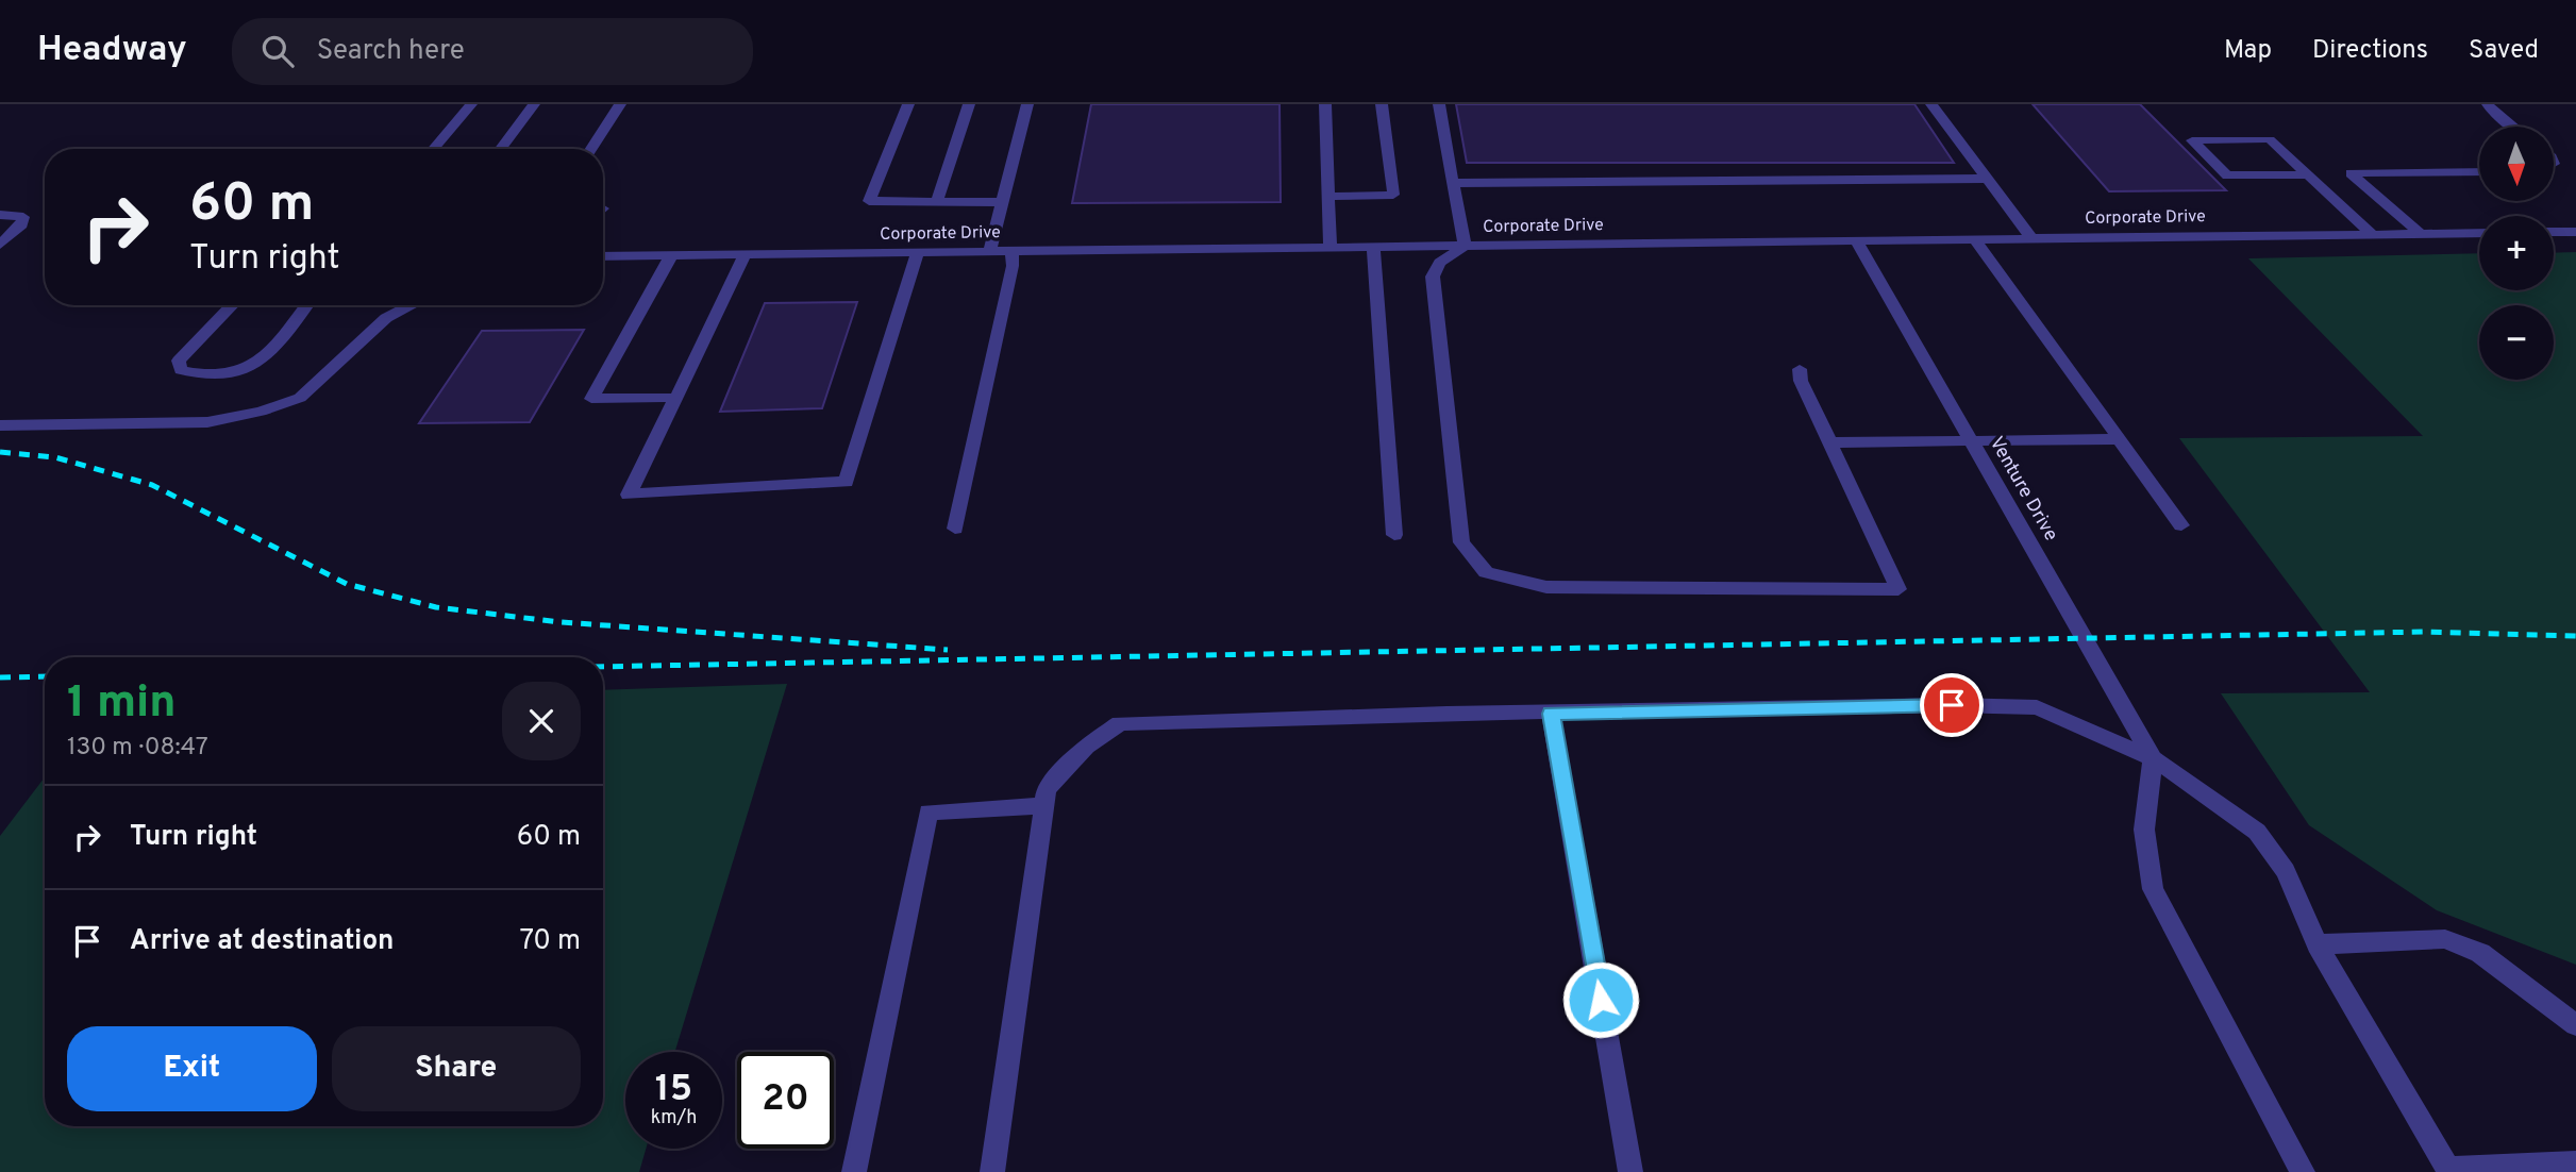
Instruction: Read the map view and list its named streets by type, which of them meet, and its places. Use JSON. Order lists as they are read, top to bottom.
{
  "streets": {
    "street": ["Corporate Drive", "Venture Drive"]
  },
  "crossings": [
    ["Corporate Drive", "Venture Drive"]
  ],
  "north": "bottom",
  "page": {
    "header": "Headway",
    "search": "Search here",
    "nav": ["Map", "Directions", "Saved"],
    "map_buttons": ["+", "−"],
    "turn": ["60 m", "Turn right"],
    "heading": ["1 min", "130 m · 08:47"],
    "list": [
      {
        "name": "Turn right",
        "value": "60 m"
      },
      {
        "name": "Arrive at destination",
        "value": "70 m"
      }
    ],
    "buttons": ["Exit", "Share"],
    "speed": "15 km/h",
    "limit": "20"
  }
}
